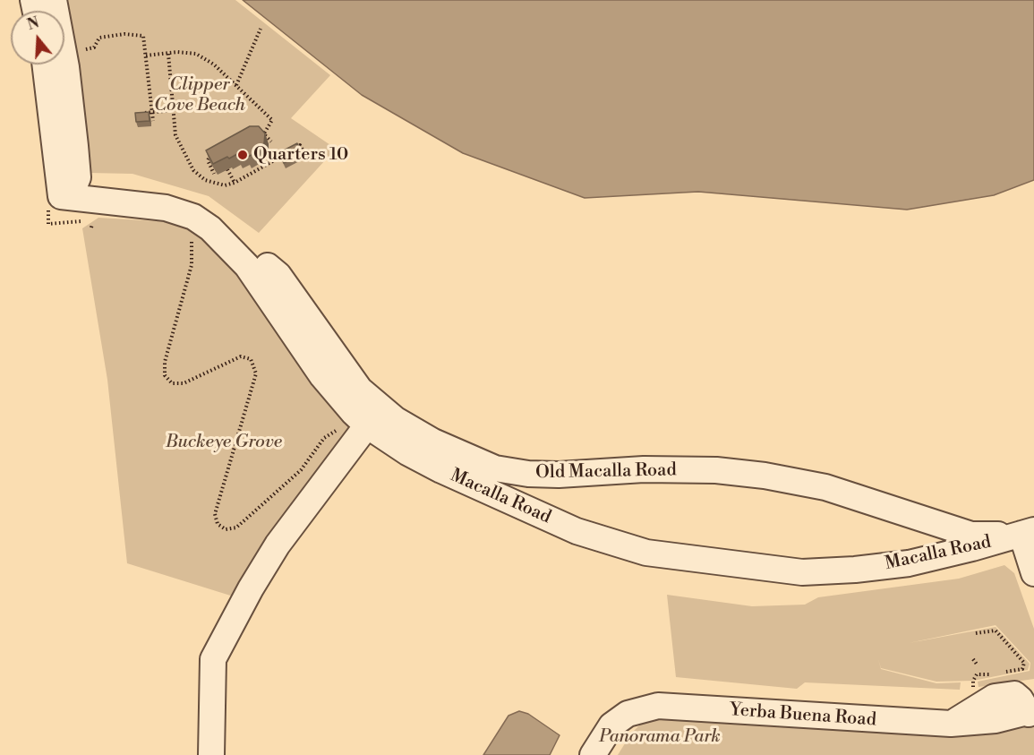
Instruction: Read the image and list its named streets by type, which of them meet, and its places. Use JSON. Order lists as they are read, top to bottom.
{
  "streets": {
    "street": ["Old Macalla Road", "Macalla Road", "Yerba Buena Road"]
  },
  "crossings": [
    ["Old Macalla Road", "Macalla Road"]
  ],
  "parks": ["Clipper Cove Beach", "Buckeye Grove", "Panorama Park"],
  "places": ["Quarters 10"],
  "north": "top"
}
